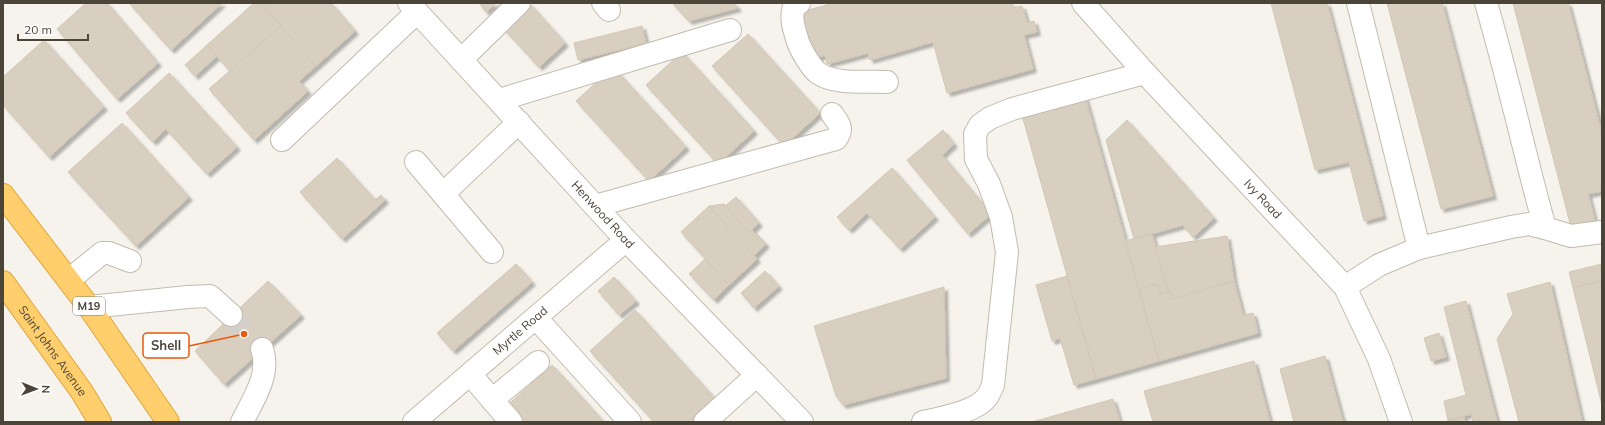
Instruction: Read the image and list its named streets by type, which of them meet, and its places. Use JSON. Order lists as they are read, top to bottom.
{
  "streets": {
    "highway": ["M19", "Saint Johns Avenue"],
    "street": ["Ivy Road", "Henwood Road", "Myrtle Road"]
  },
  "crossings": [
    ["Henwood Road", "Myrtle Road"]
  ],
  "places": ["Shell"],
  "scale_bar": "20 m",
  "north": "right"
}
